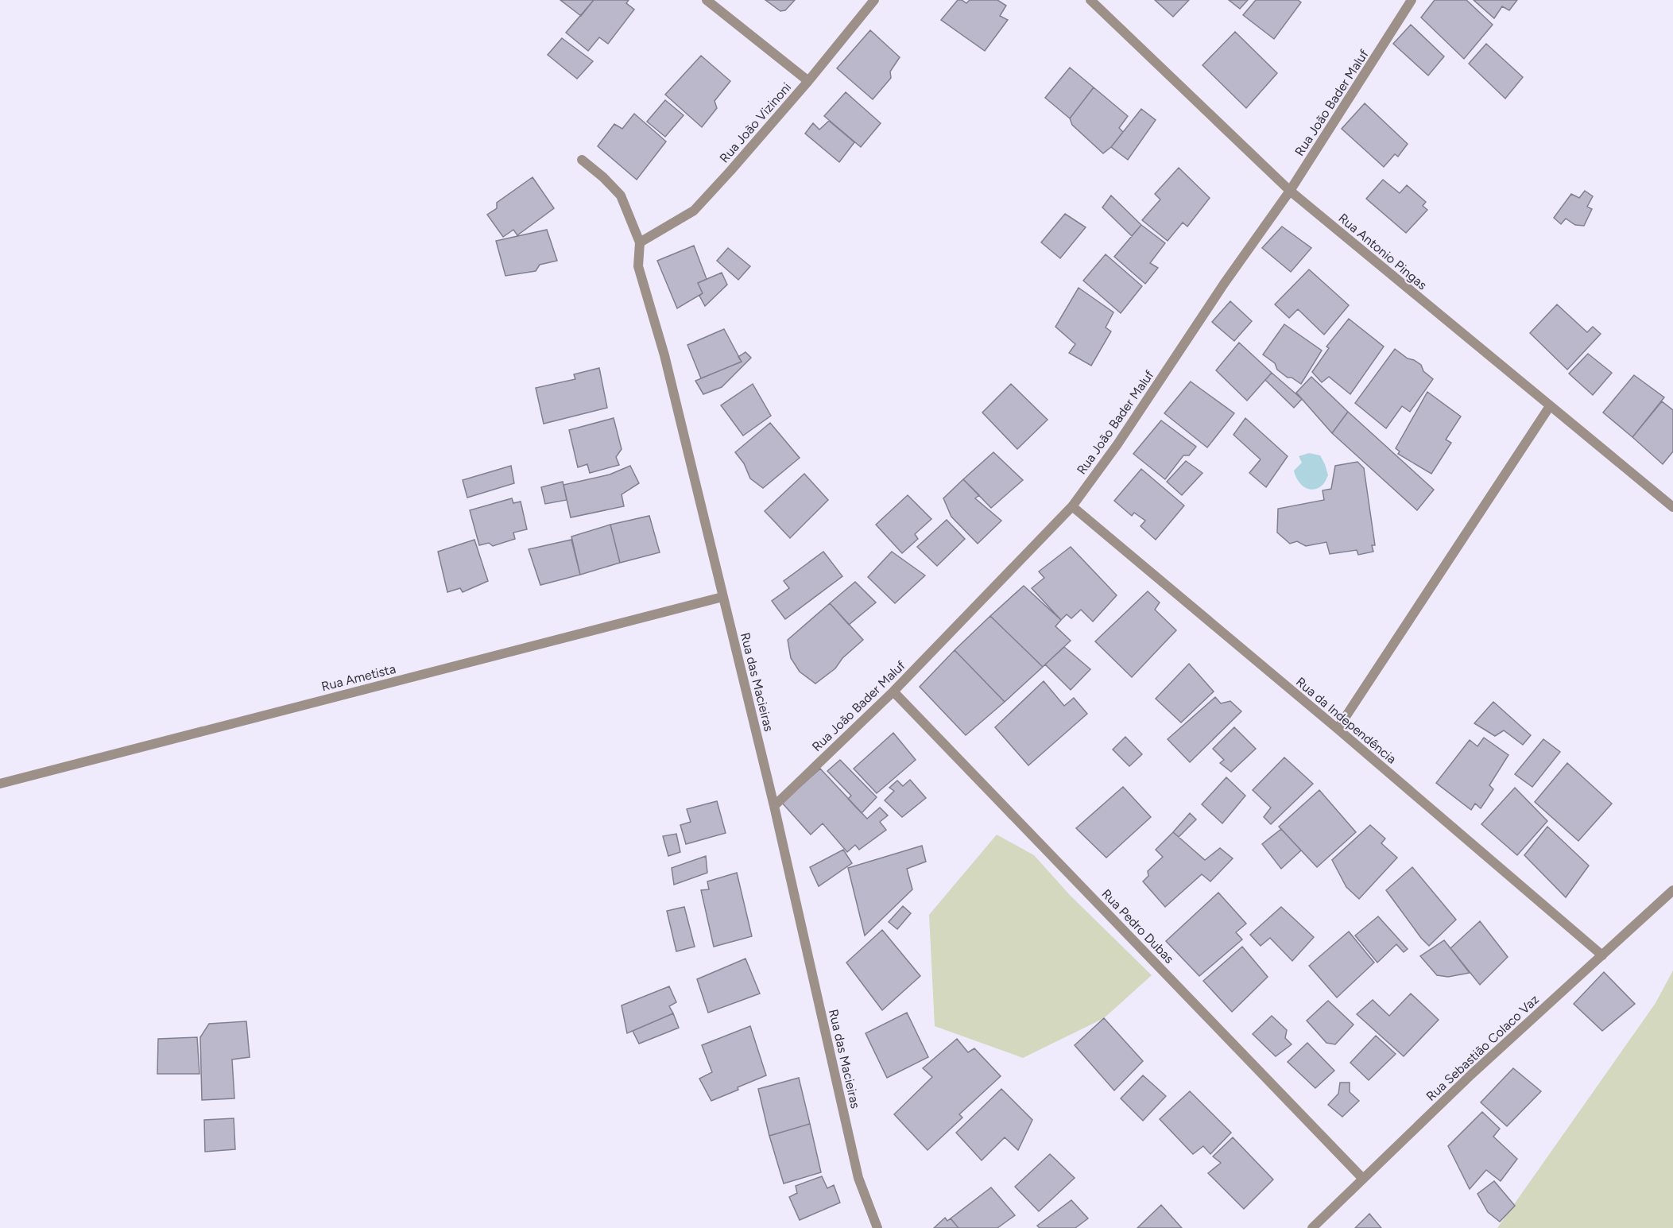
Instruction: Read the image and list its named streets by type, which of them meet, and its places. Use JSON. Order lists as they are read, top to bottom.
{
  "streets": {
    "street": [
      "Rua João Bader Maluf",
      "Rua João Vizinoni",
      "Rua Antonio Pingas",
      "Rua Ametista",
      "Rua das Macieiras",
      "Rua da Independência",
      "Rua Pedro Dubas",
      "Rua Sebastião Colaco Vaz"
    ]
  },
  "crossings": [
    ["Rua João Bader Maluf", "Rua Antonio Pingas"],
    ["Rua João Bader Maluf", "Rua das Macieiras"],
    ["Rua João Bader Maluf", "Rua da Independência"],
    ["Rua João Bader Maluf", "Rua Pedro Dubas"],
    ["Rua João Vizinoni", "Rua das Macieiras"],
    ["Rua Ametista", "Rua das Macieiras"],
    ["Rua da Independência", "Rua Sebastião Colaco Vaz"],
    ["Rua Pedro Dubas", "Rua Sebastião Colaco Vaz"]
  ]
}
